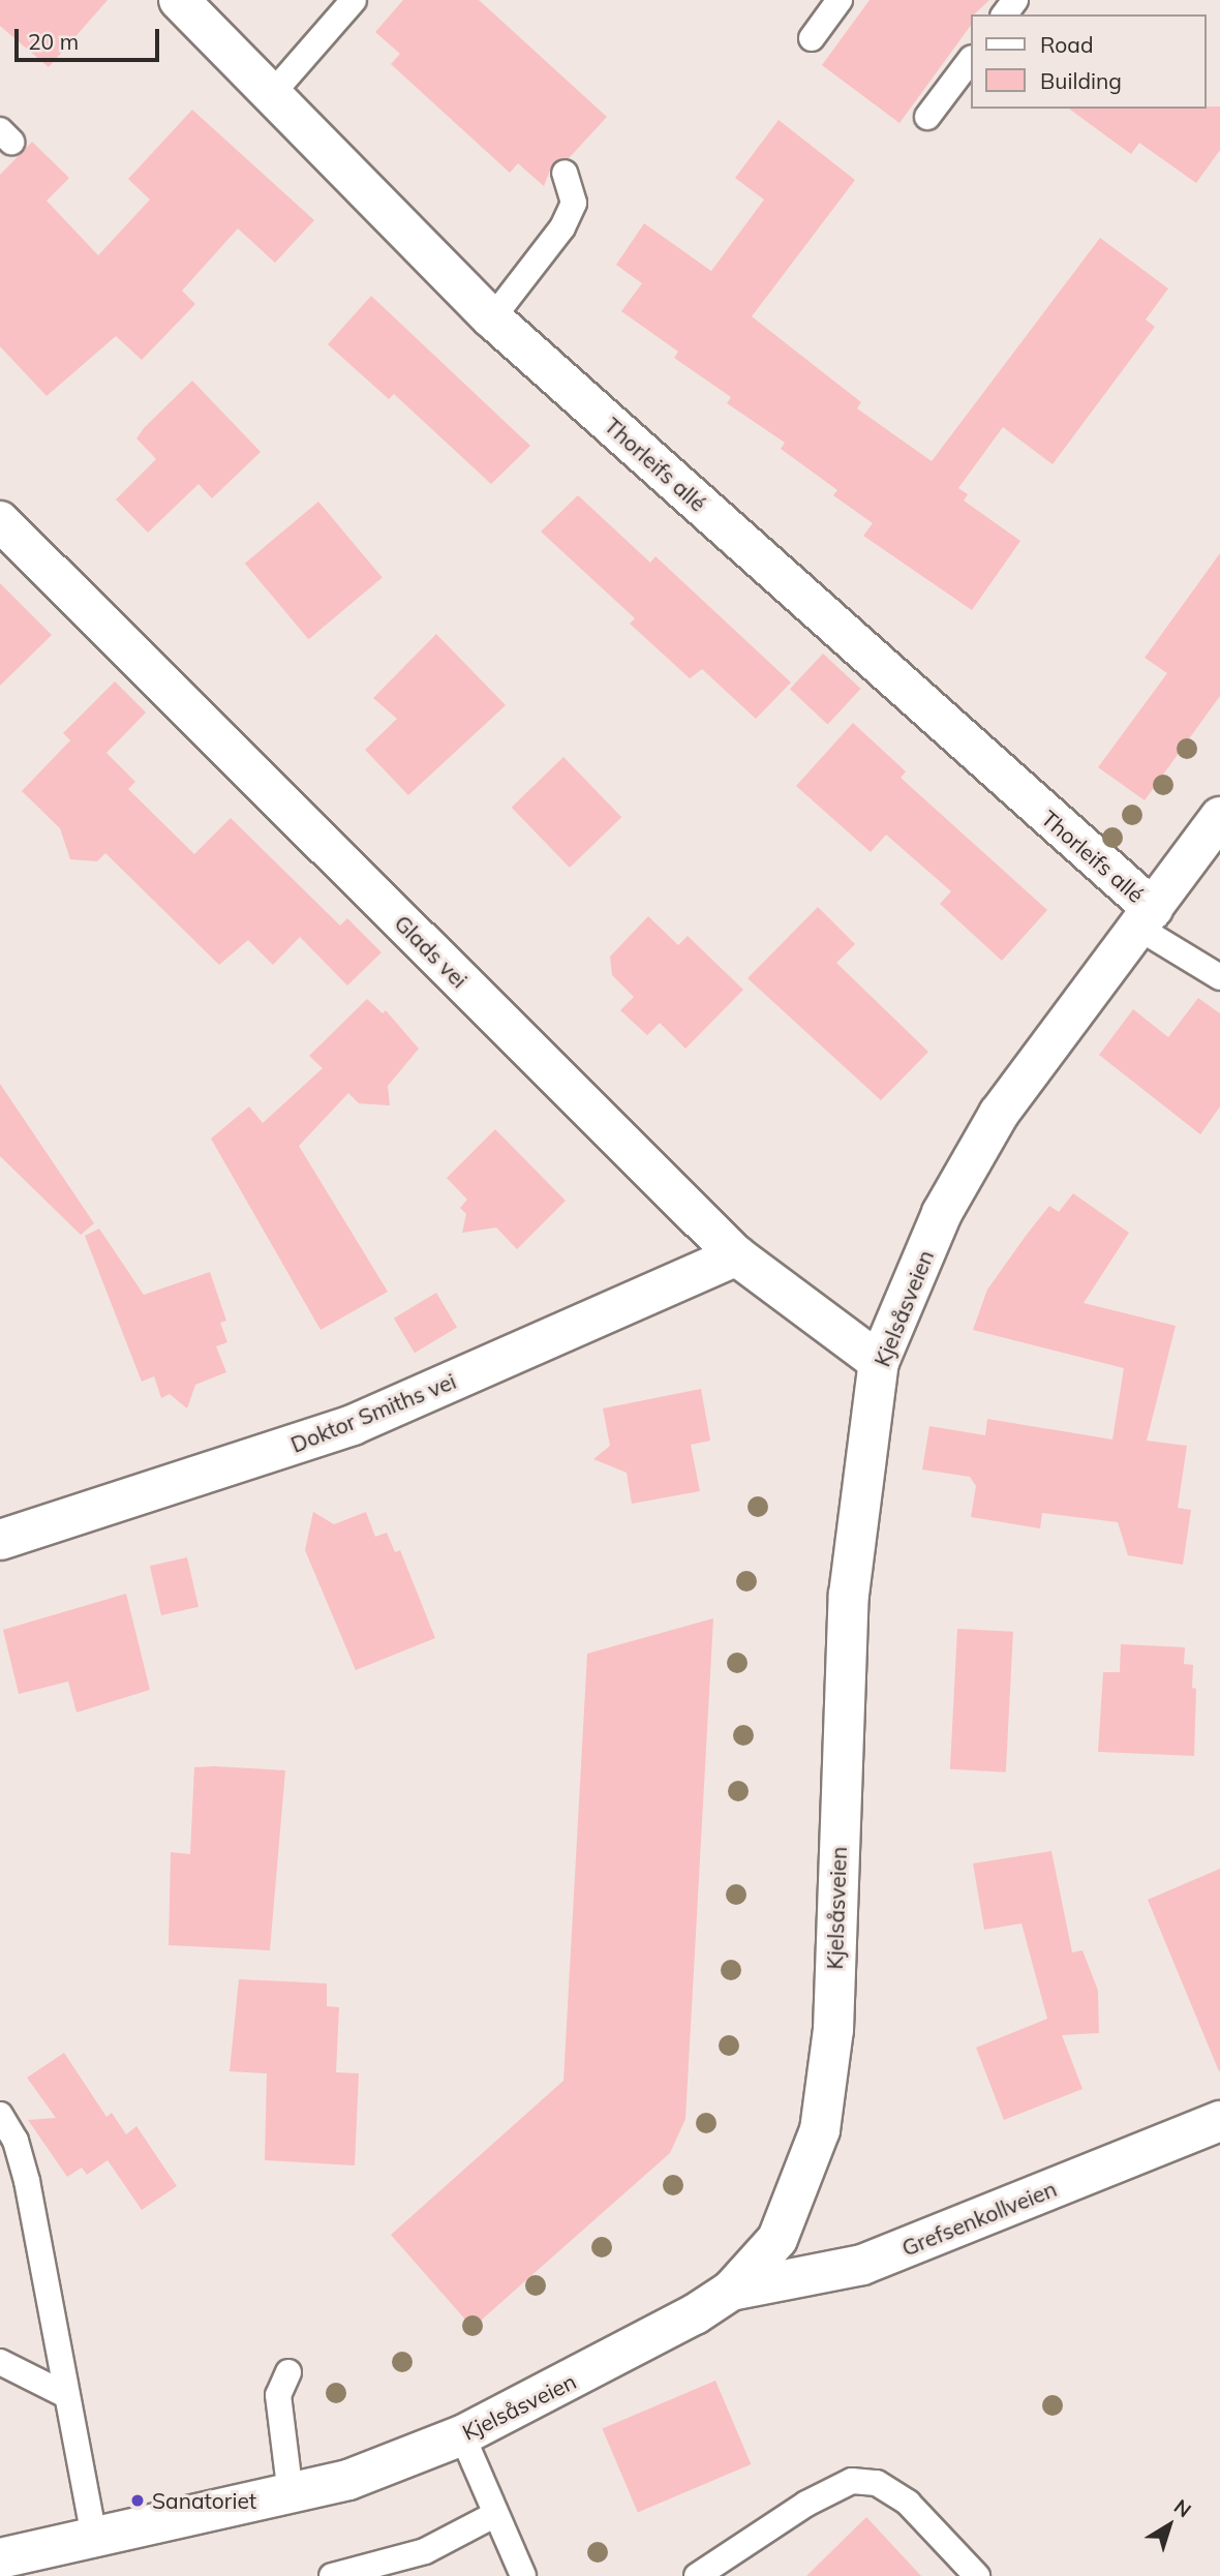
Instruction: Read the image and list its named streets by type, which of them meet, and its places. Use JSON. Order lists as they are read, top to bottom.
{
  "streets": {
    "street": [
      "Thorleifs allé",
      "Glads vei",
      "Kjelsåsveien",
      "Doktor Smiths vei",
      "Grefsenkollveien"
    ]
  },
  "crossings": [
    ["Thorleifs allé", "Kjelsåsveien"],
    ["Glads vei", "Kjelsåsveien"],
    ["Glads vei", "Doktor Smiths vei"],
    ["Kjelsåsveien", "Grefsenkollveien"]
  ],
  "places": ["Sanatoriet"],
  "legend": ["Road", "Building"],
  "scale_bar": "20 m",
  "north": "top right"
}
